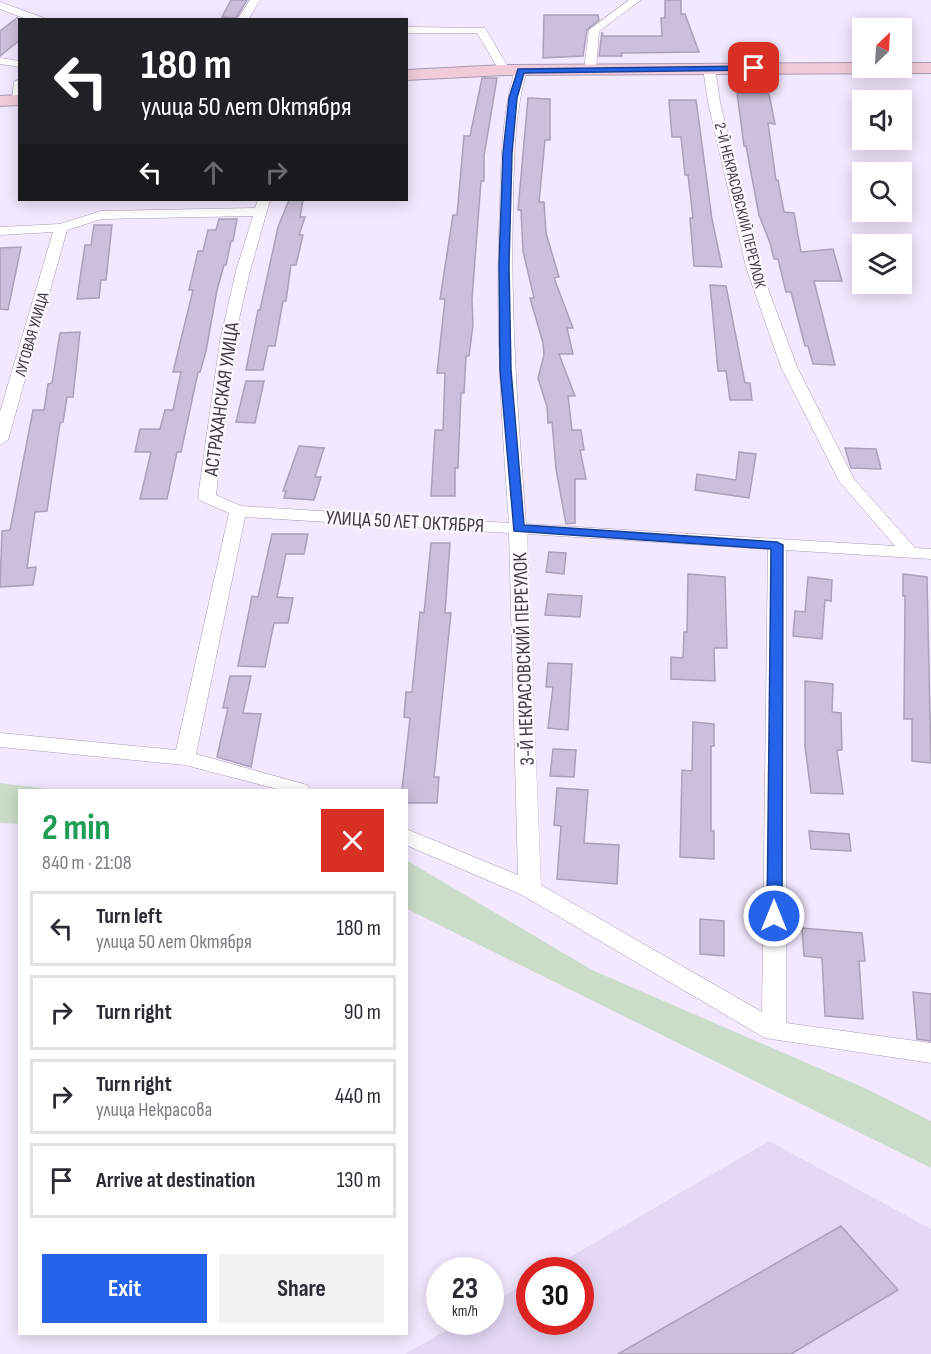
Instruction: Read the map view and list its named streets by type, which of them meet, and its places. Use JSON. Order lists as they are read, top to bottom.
{
  "streets": {
    "street": [
      "2-Й НЕКРАСОВСКИЙ ПЕРЕУЛОК",
      "ЛУГОВАЯ УЛИЦА",
      "АСТРАХАНСКАЯ УЛИЦА",
      "УЛИЦА 50 ЛЕТ ОКТЯБРЯ",
      "3-Й НЕКРАСОВСКИЙ ПЕРЕУЛОК"
    ]
  },
  "crossings": [
    ["2-Й НЕКРАСОВСКИЙ ПЕРЕУЛОК", "УЛИЦА 50 ЛЕТ ОКТЯБРЯ"],
    ["АСТРАХАНСКАЯ УЛИЦА", "УЛИЦА 50 ЛЕТ ОКТЯБРЯ"],
    ["УЛИЦА 50 ЛЕТ ОКТЯБРЯ", "3-Й НЕКРАСОВСКИЙ ПЕРЕУЛОК"]
  ],
  "north": "top right",
  "page": {
    "turn": ["180 m", "улица 50 лет Октября"],
    "heading": ["2 min", "840 m · 21:08"],
    "list": [
      {
        "name": "Turn left",
        "note": "улица 50 лет Октября",
        "value": "180 m"
      },
      {
        "name": "Turn right",
        "value": "90 m"
      },
      {
        "name": "Turn right",
        "note": "улица Некрасова",
        "value": "440 m"
      },
      {
        "name": "Arrive at destination",
        "value": "130 m"
      }
    ],
    "buttons": ["Exit", "Share"],
    "speed": "23 km/h",
    "limit": "30"
  }
}
